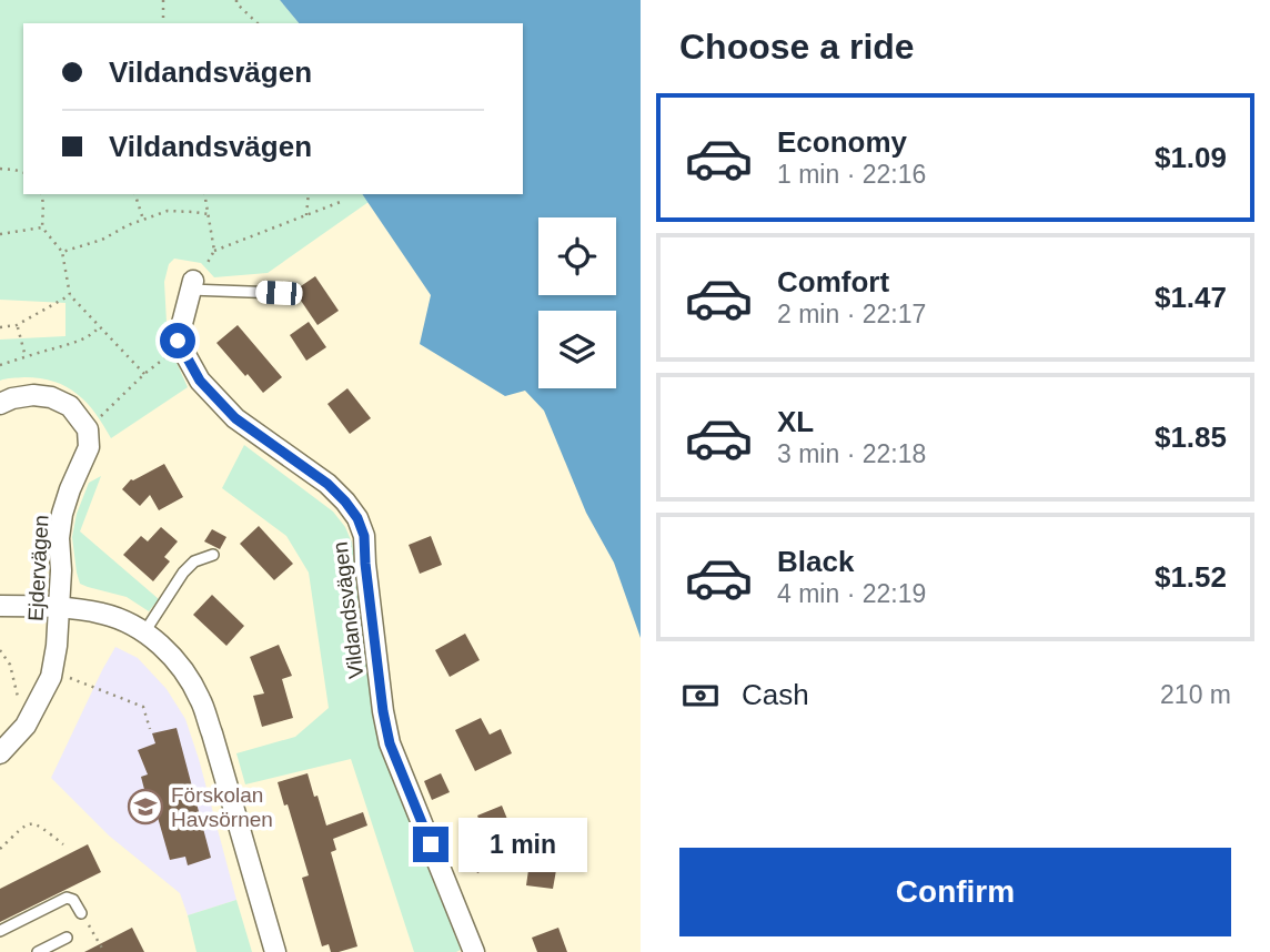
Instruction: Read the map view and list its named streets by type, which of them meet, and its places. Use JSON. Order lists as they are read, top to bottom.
{
  "streets": {
    "street": ["Ejdervägen", "Vildandsvägen"]
  },
  "places": {
    "school or university": ["Förskolan Havsörnen"]
  },
  "page": {
    "heading": "Choose a ride",
    "banner": ["Vildandsvägen", "Vildandsvägen"],
    "list": [
      {
        "name": "Economy",
        "note": "1 min · 22:16",
        "value": "$1.09"
      },
      {
        "name": "Comfort",
        "note": "2 min · 22:17",
        "value": "$1.47"
      },
      {
        "name": "XL",
        "note": "3 min · 22:18",
        "value": "$1.85"
      },
      {
        "name": "Black",
        "note": "4 min · 22:19",
        "value": "$1.52"
      }
    ],
    "pay": ["Cash", "210 m"],
    "bubble": "1 min",
    "buttons": "Confirm"
  }
}
